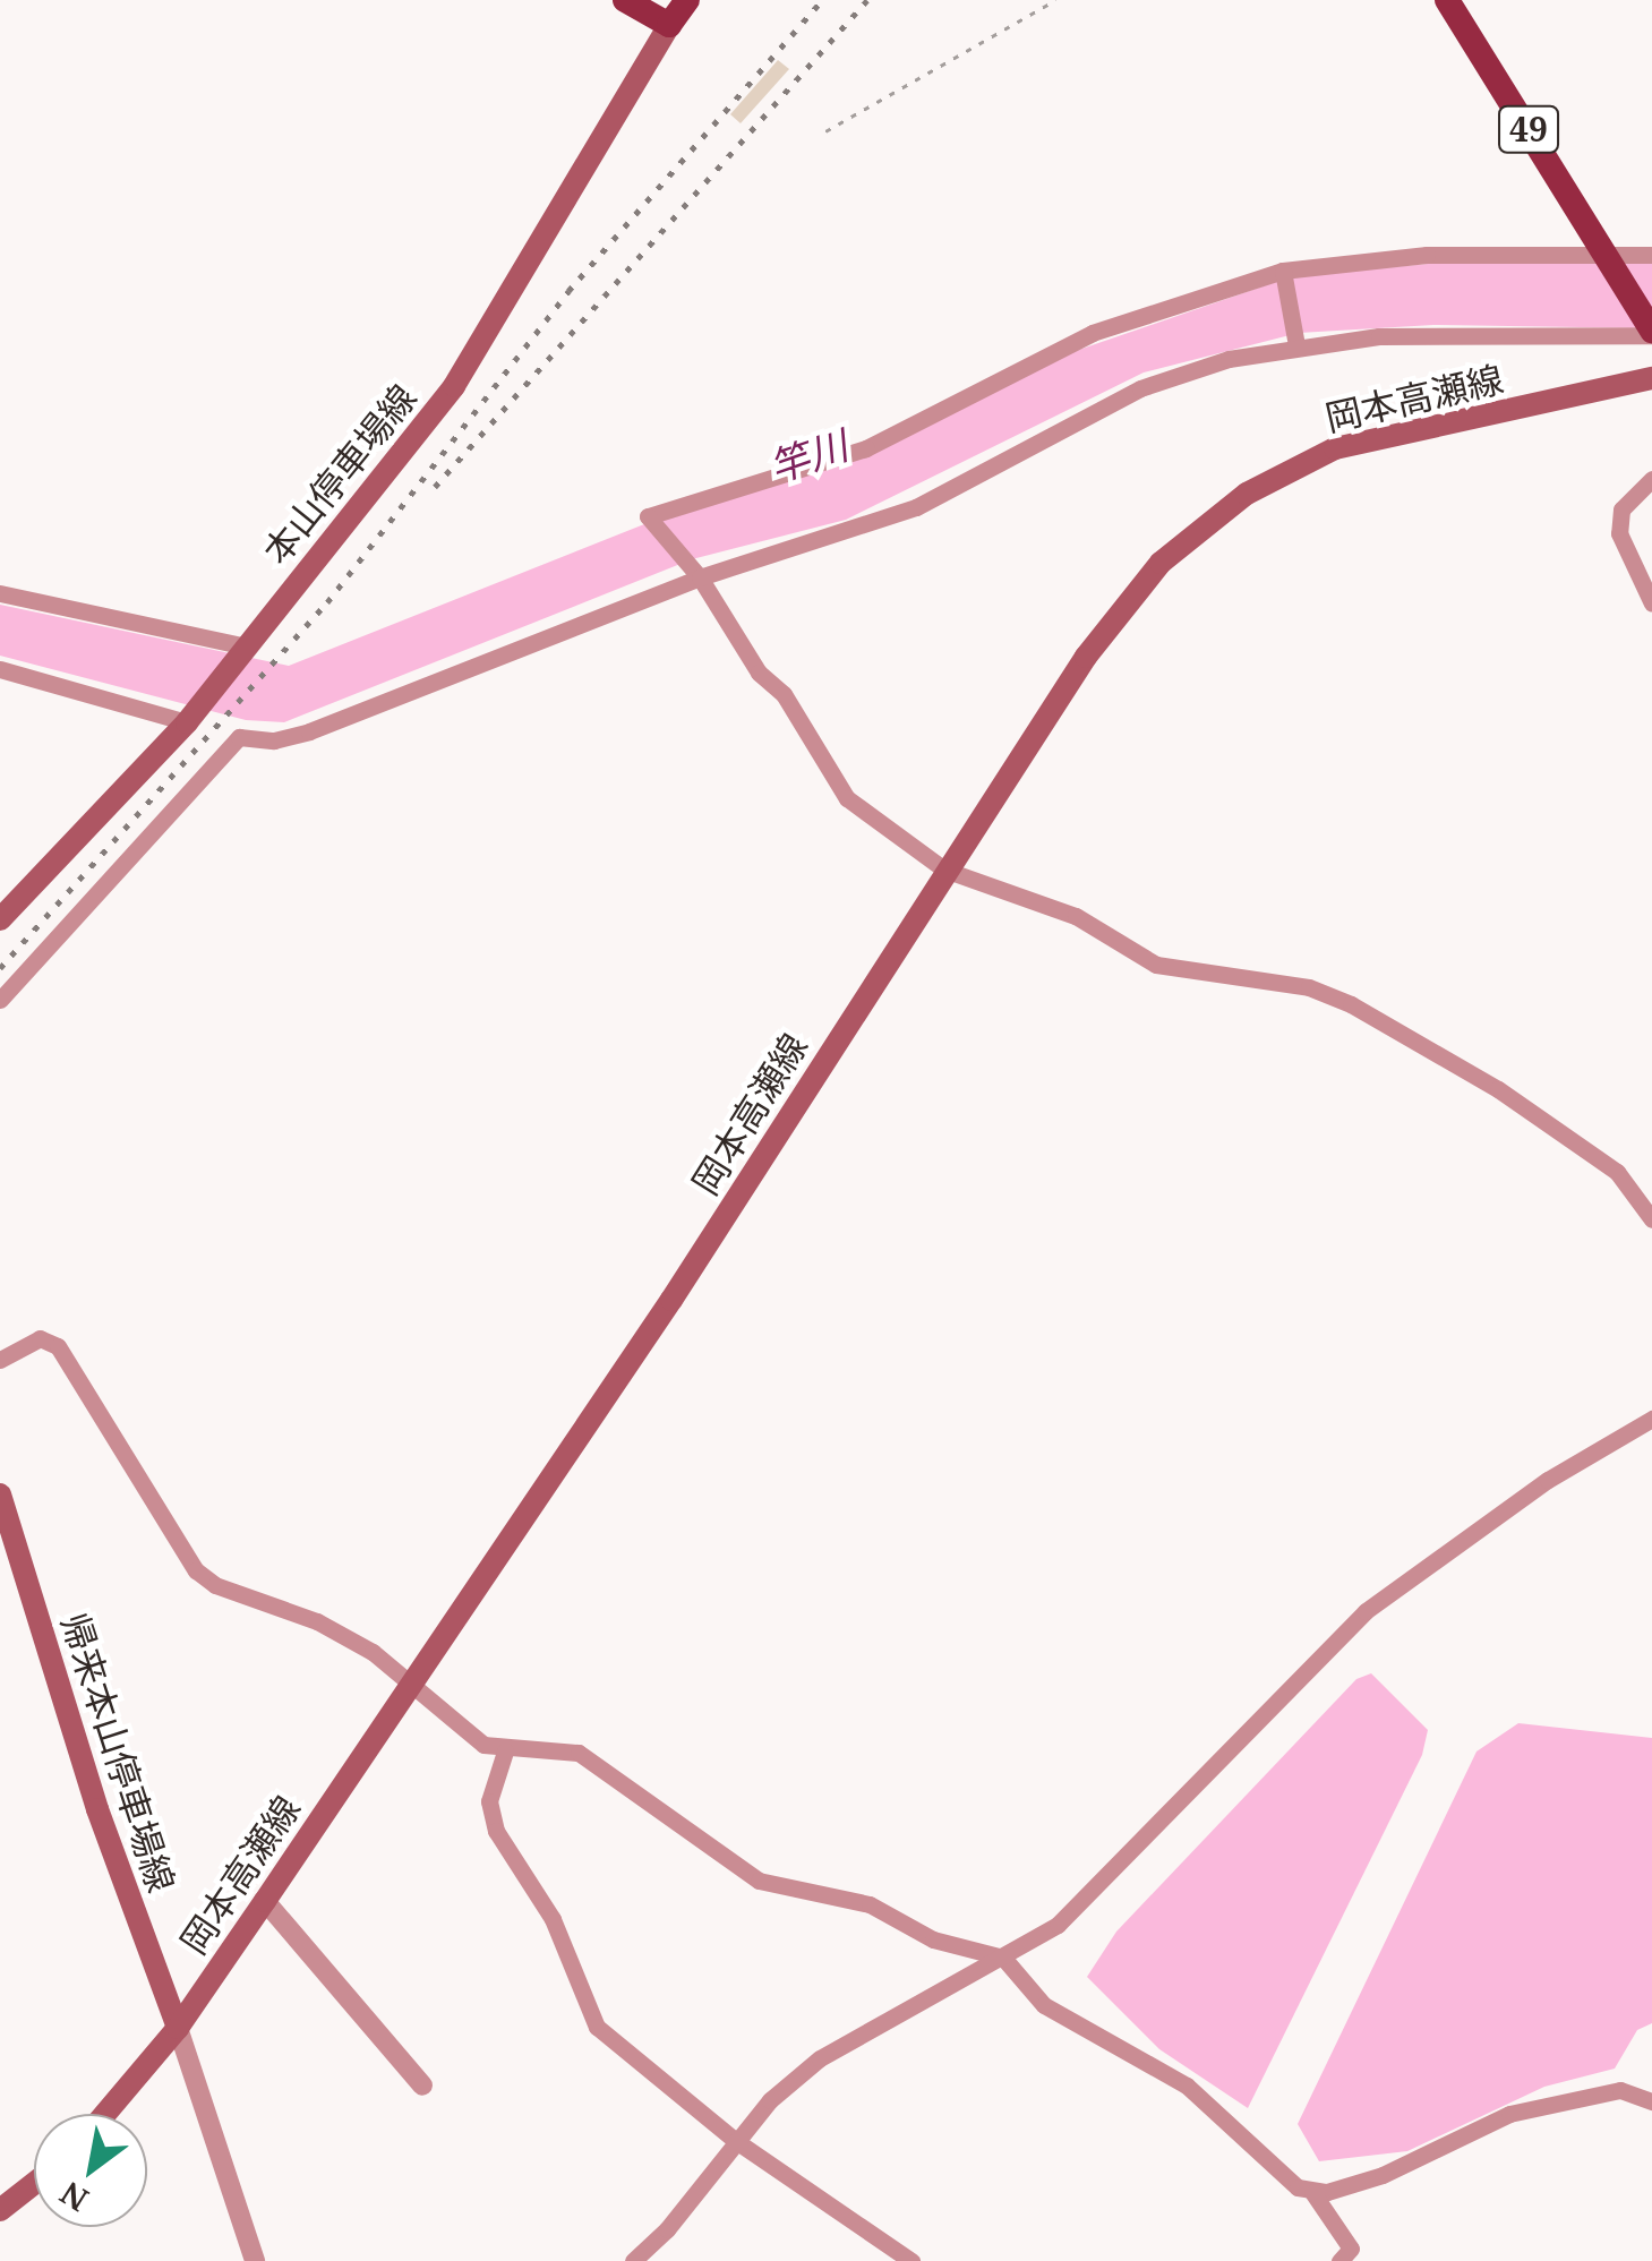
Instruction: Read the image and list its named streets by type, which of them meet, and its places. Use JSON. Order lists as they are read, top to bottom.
{
  "streets": {
    "main road": [
      "49",
      "岡本高瀬線",
      "本山停車場線",
      "帰来本山停車場線"
    ]
  },
  "crossings": [
    ["岡本高瀬線", "帰来本山停車場線"]
  ],
  "water": ["竿川"],
  "north": "bottom left"
}
